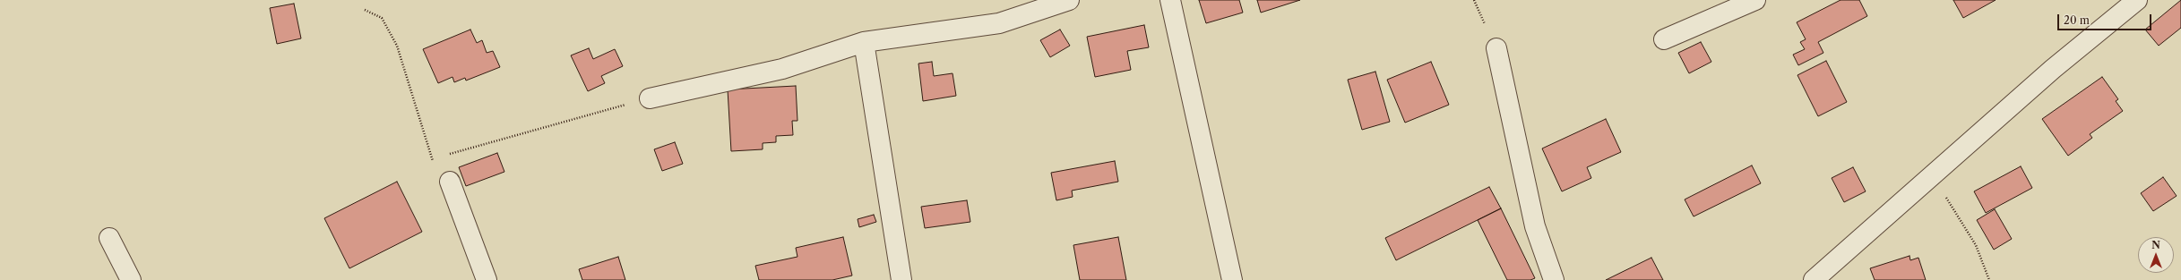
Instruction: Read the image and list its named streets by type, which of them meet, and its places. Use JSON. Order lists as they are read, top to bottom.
{
  "scale_bar": "20 m",
  "north": "top"
}
